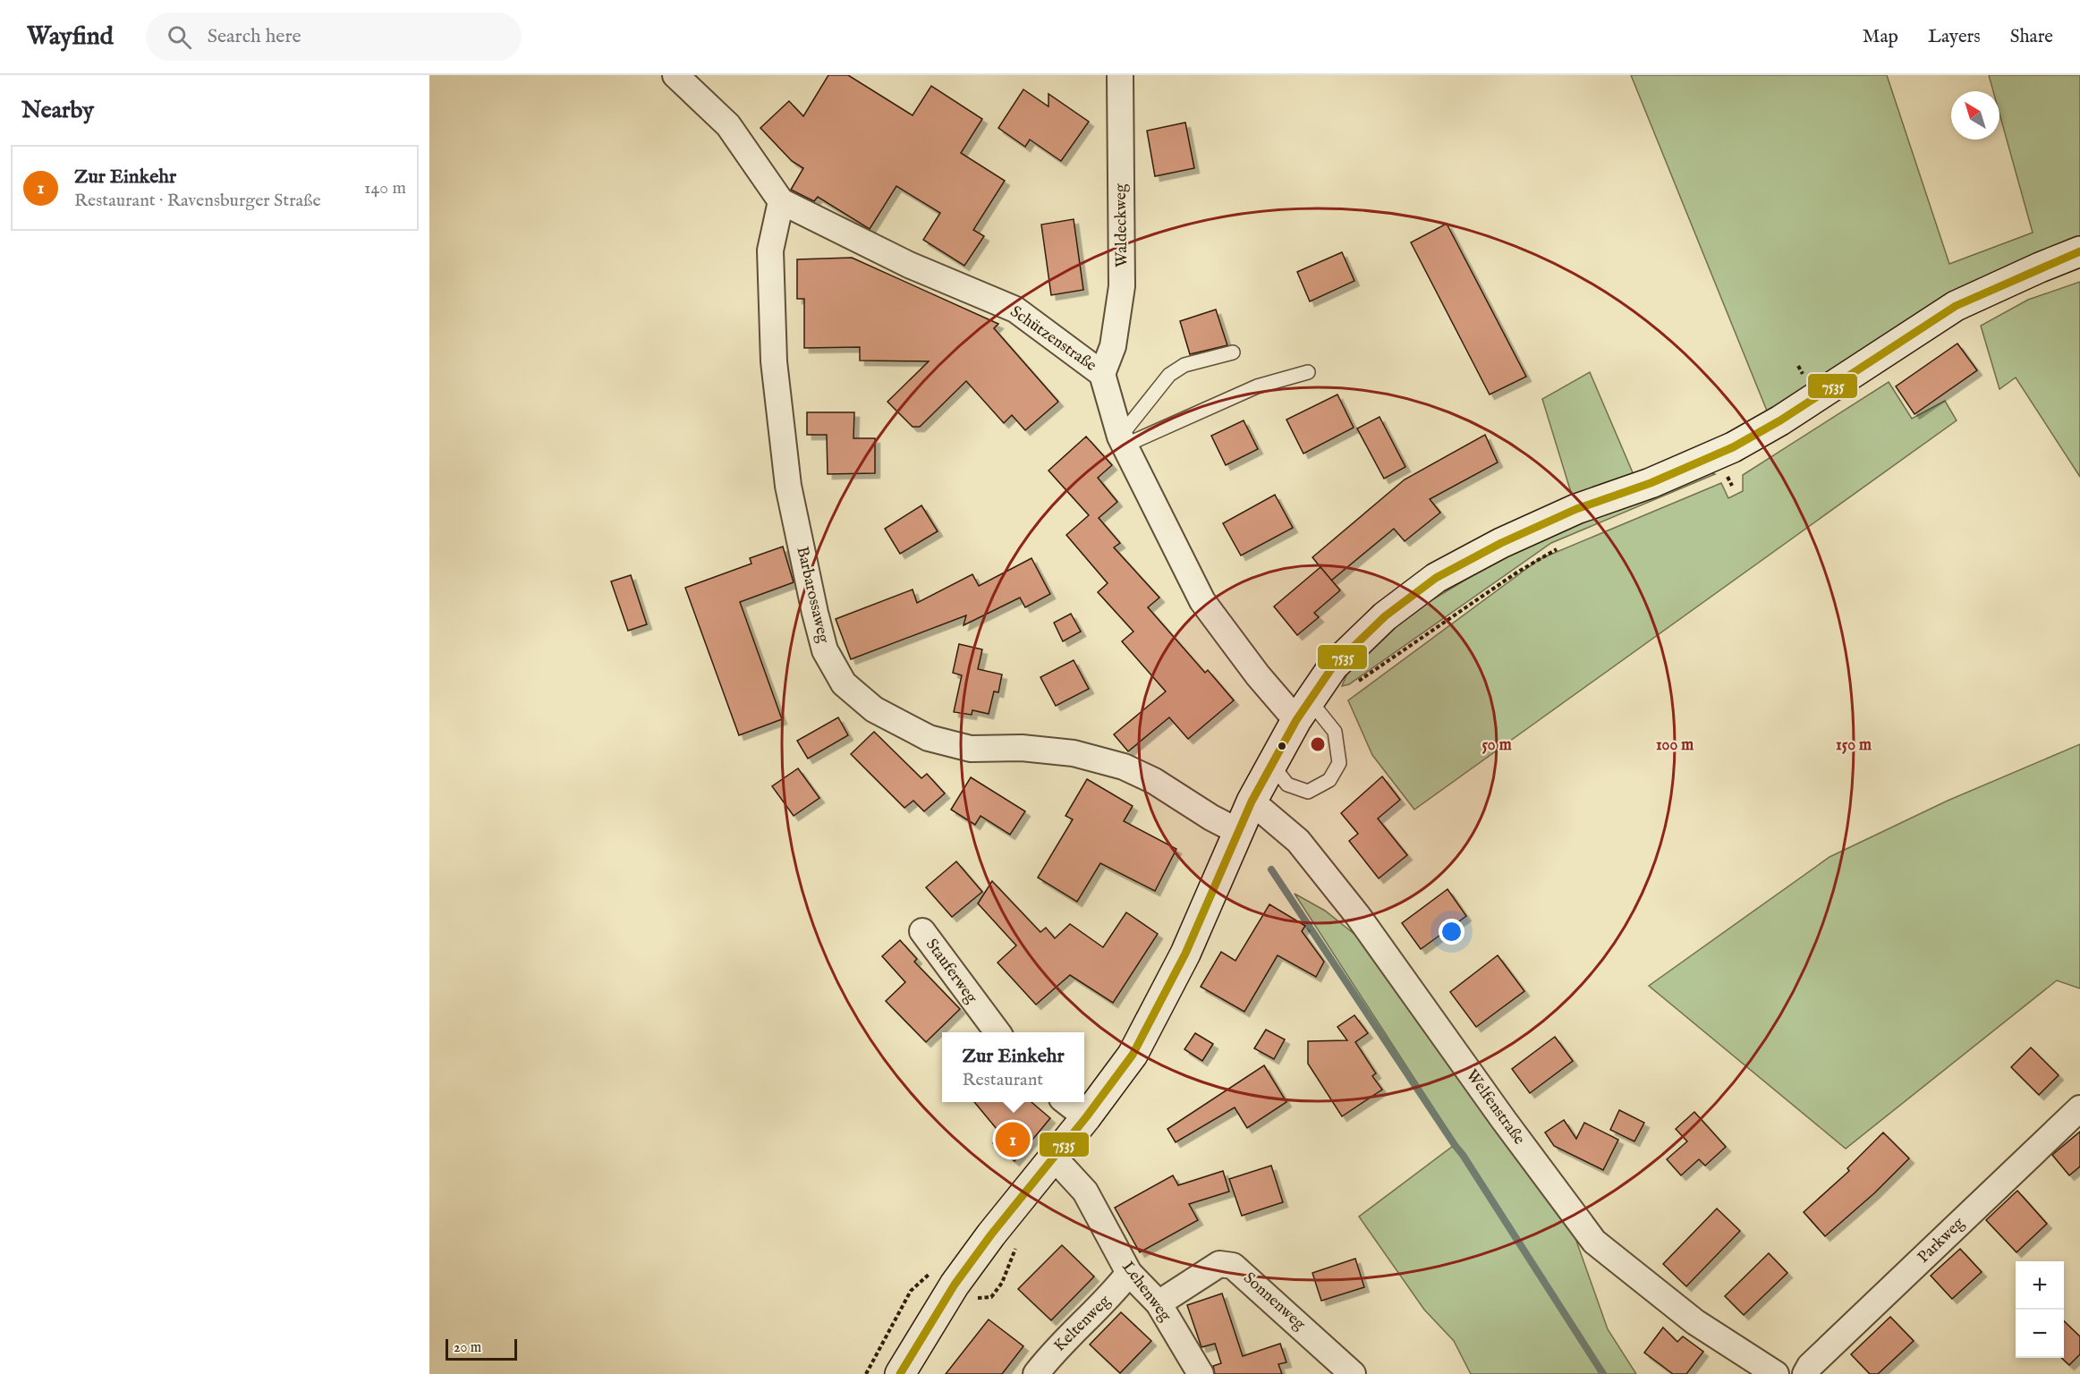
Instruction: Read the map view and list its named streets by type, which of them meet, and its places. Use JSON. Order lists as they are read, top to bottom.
{
  "streets": {
    "street": [
      "Waldeckweg",
      "Schützenstraße",
      "Barbarossaweg",
      "Stauferweg",
      "Welfenstraße",
      "Parkweg",
      "Lehenweg",
      "Sonnenweg",
      "Keltenweg"
    ]
  },
  "crossings": [
    ["Waldeckweg", "Schützenstraße"],
    ["Schützenstraße", "Barbarossaweg"],
    ["Lehenweg", "Sonnenweg"],
    ["Lehenweg", "Keltenweg"]
  ],
  "lines": ["transit line 7535"],
  "scale_bar": "20 m",
  "north": "top left",
  "page": {
    "header": "Wayfind",
    "search": "Search here",
    "nav": ["Map", "Layers", "Share"],
    "heading": "Nearby",
    "list": [
      {
        "mark": "1",
        "name": "Zur Einkehr",
        "note": "Restaurant · Ravensburger Straße",
        "value": "140 m"
      }
    ],
    "popup": ["Zur Einkehr", "Restaurant"],
    "pins": "1",
    "map_buttons": ["+", "−"],
    "scale": "20 m"
  },
  "rings": ["50 m", "100 m", "150 m"]
}
